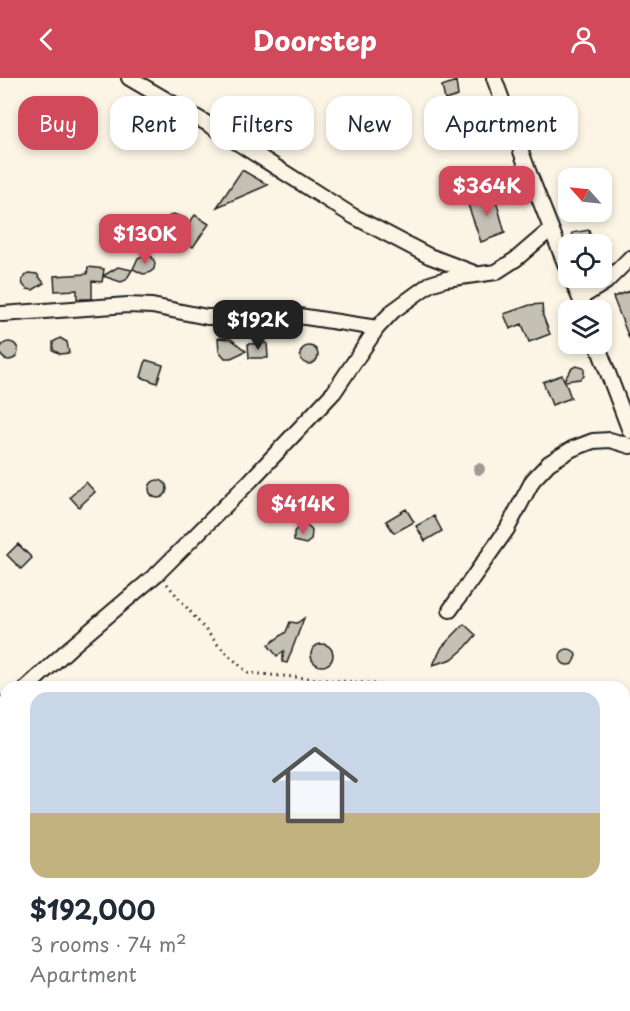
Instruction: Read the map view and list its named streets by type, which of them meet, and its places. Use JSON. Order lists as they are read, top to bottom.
{
  "north": "top left",
  "page": {
    "header": "Doorstep",
    "chip": [
      "Buy",
      "Rent",
      "Filters",
      "New",
      "Apartment"
    ],
    "price": [
      "$364K",
      "$130K",
      "$192K",
      "$414K"
    ],
    "list": [
      {
        "name": "$192,000",
        "note": "3 rooms · 74 m² · Apartment"
      }
    ]
  }
}
